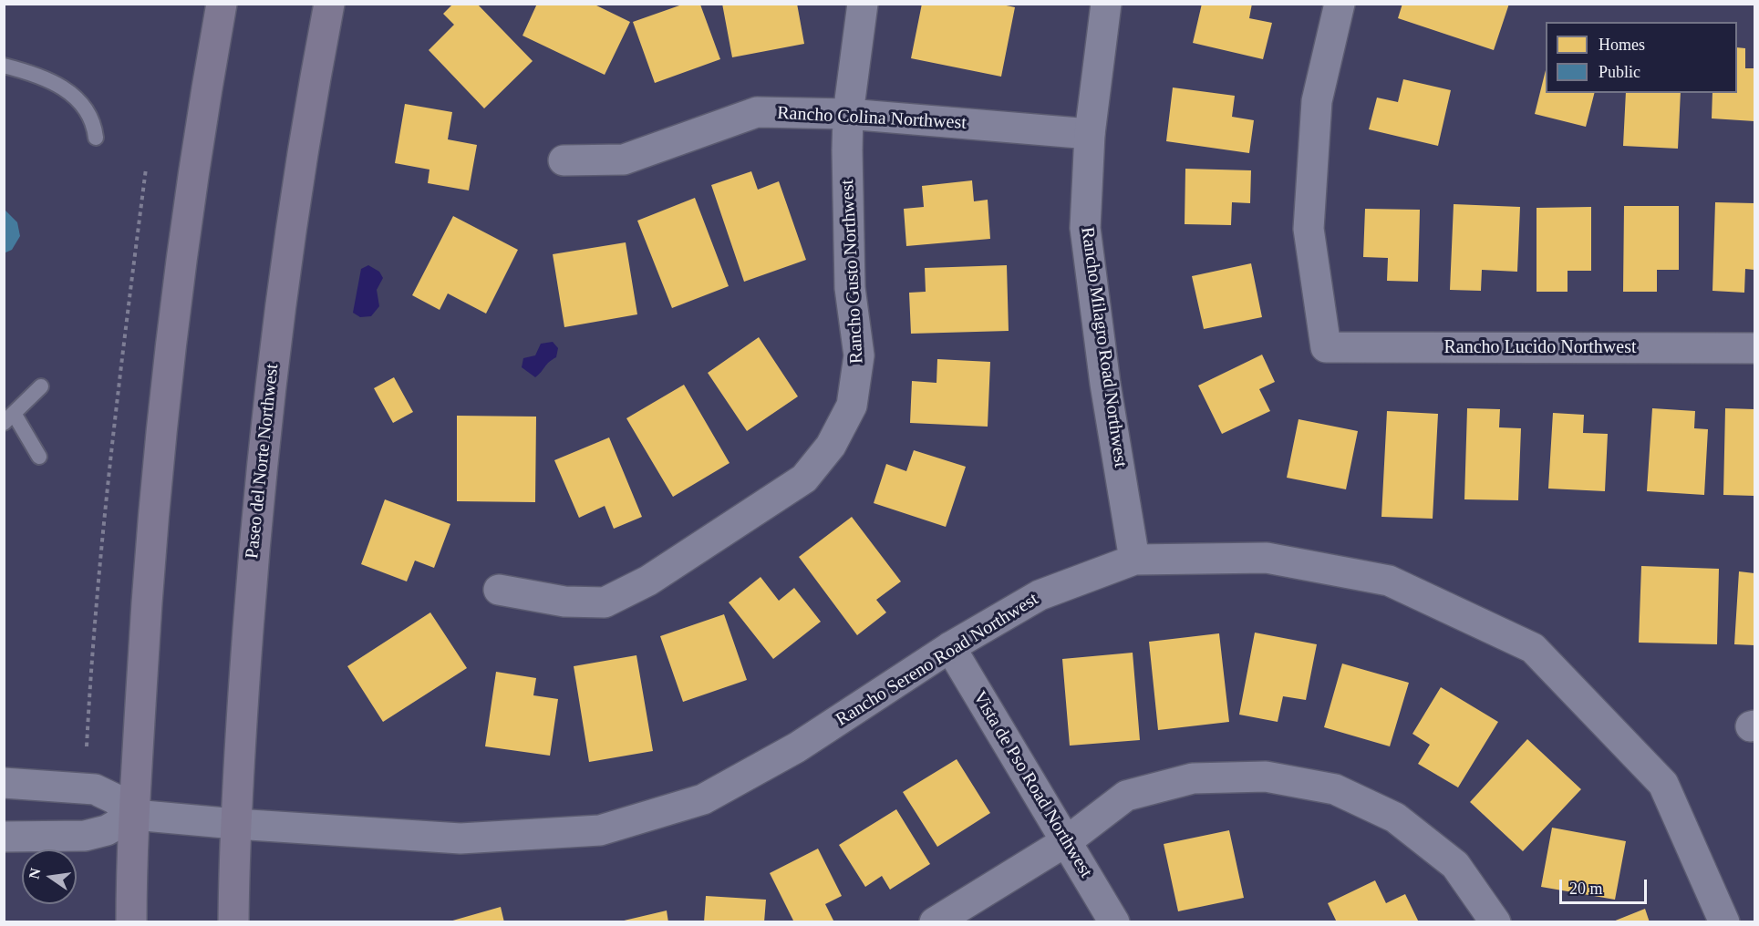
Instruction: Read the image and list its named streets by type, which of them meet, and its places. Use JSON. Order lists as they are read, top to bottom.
{
  "streets": {
    "main road": ["Paseo del Norte Northwest"],
    "street": [
      "Rancho Colina Northwest",
      "Rancho Gusto Northwest",
      "Rancho Milagro Road Northwest",
      "Rancho Lucido Northwest",
      "Rancho Sereno Road Northwest",
      "Vista de Pso Road Northwest"
    ]
  },
  "crossings": [
    ["Rancho Colina Northwest", "Rancho Gusto Northwest"],
    ["Rancho Colina Northwest", "Rancho Milagro Road Northwest"],
    ["Rancho Milagro Road Northwest", "Rancho Sereno Road Northwest"],
    ["Paseo del Norte Northwest", "Rancho Sereno Road Northwest"],
    ["Rancho Sereno Road Northwest", "Vista de Pso Road Northwest"]
  ],
  "legend": ["Homes", "Public"],
  "scale_bar": "20 m",
  "north": "left"
}
